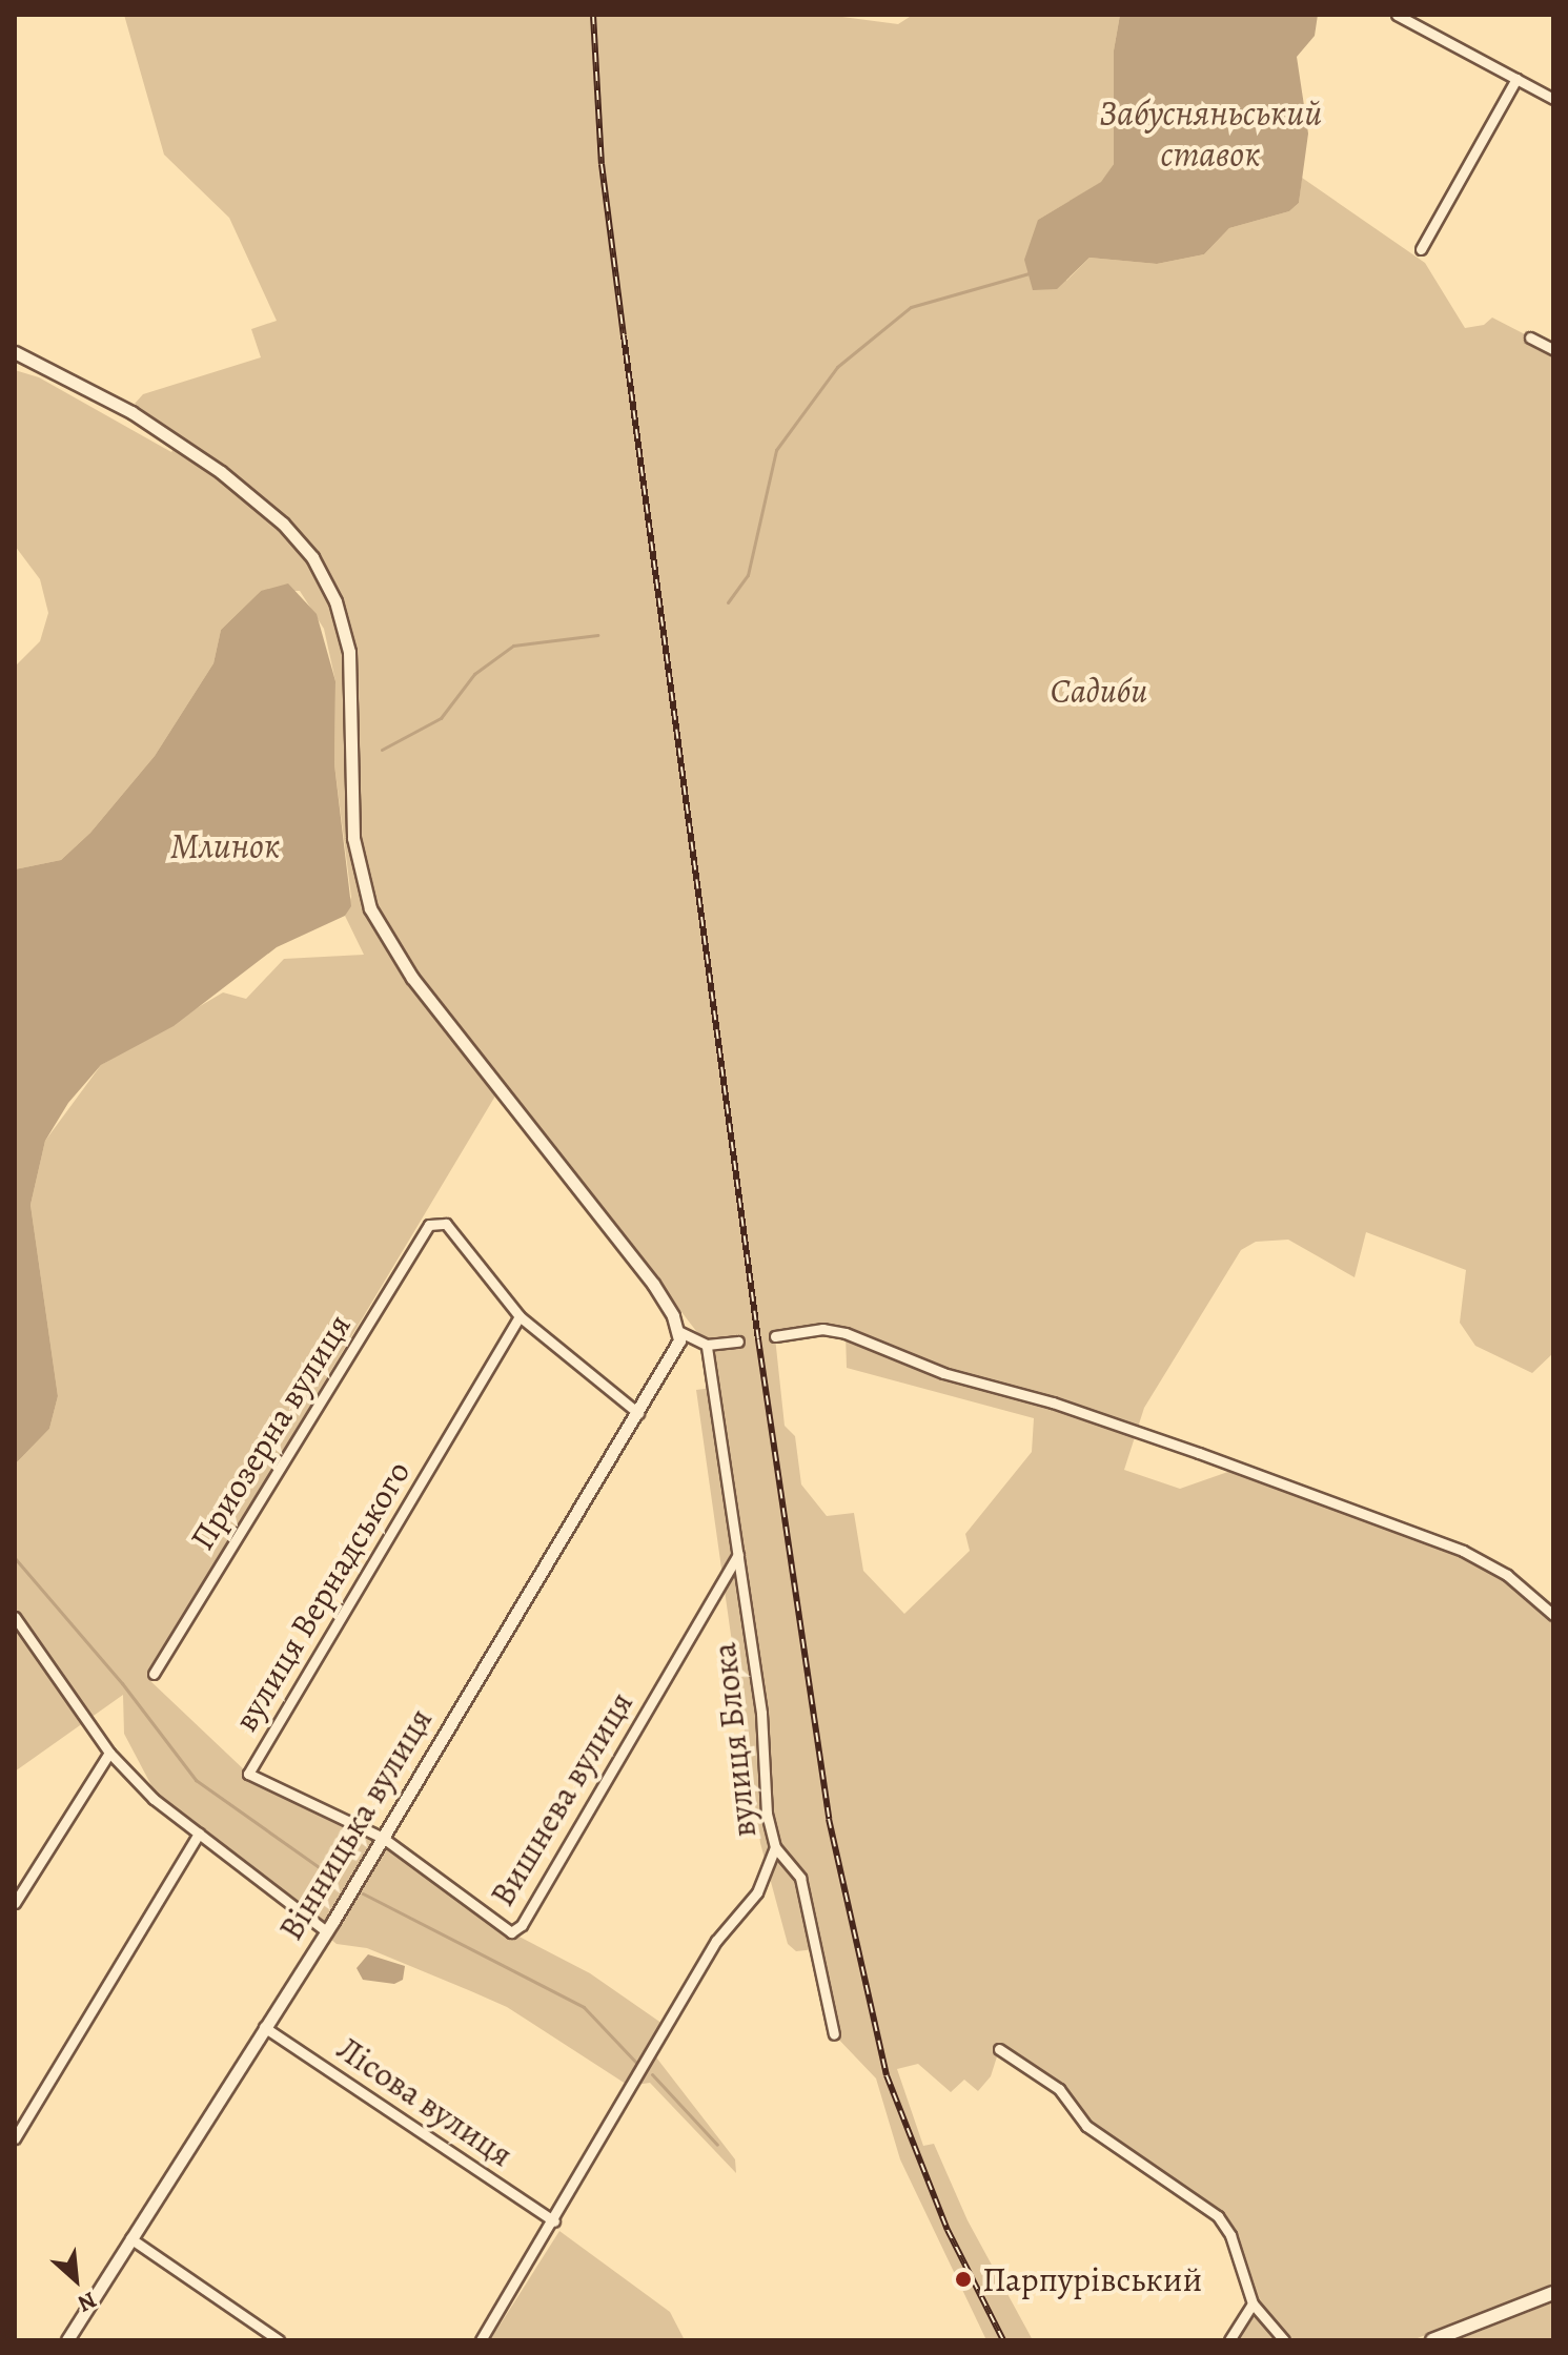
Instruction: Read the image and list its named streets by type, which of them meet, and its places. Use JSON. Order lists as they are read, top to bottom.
{
  "streets": {
    "street": [
      "Приозерна вулиця",
      "вулиця Вернадського",
      "вулиця Блока",
      "Вишнева вулиця",
      "Вінницька вулиця",
      "Лісова вулиця"
    ]
  },
  "crossings": [
    ["Приозерна вулиця", "вулиця Вернадського"],
    ["вулиця Вернадського", "Вишнева вулиця"],
    ["вулиця Вернадського", "Вінницька вулиця"],
    ["вулиця Блока", "Вишнева вулиця"],
    ["вулиця Блока", "Лісова вулиця"],
    ["Вишнева вулиця", "Вінницька вулиця"],
    ["Вінницька вулиця", "Лісова вулиця"]
  ],
  "water": ["Забусняньський ставок", "Млинок"],
  "parks": ["Садиби"],
  "places": ["Парпурівський"],
  "north": "bottom right"
}
